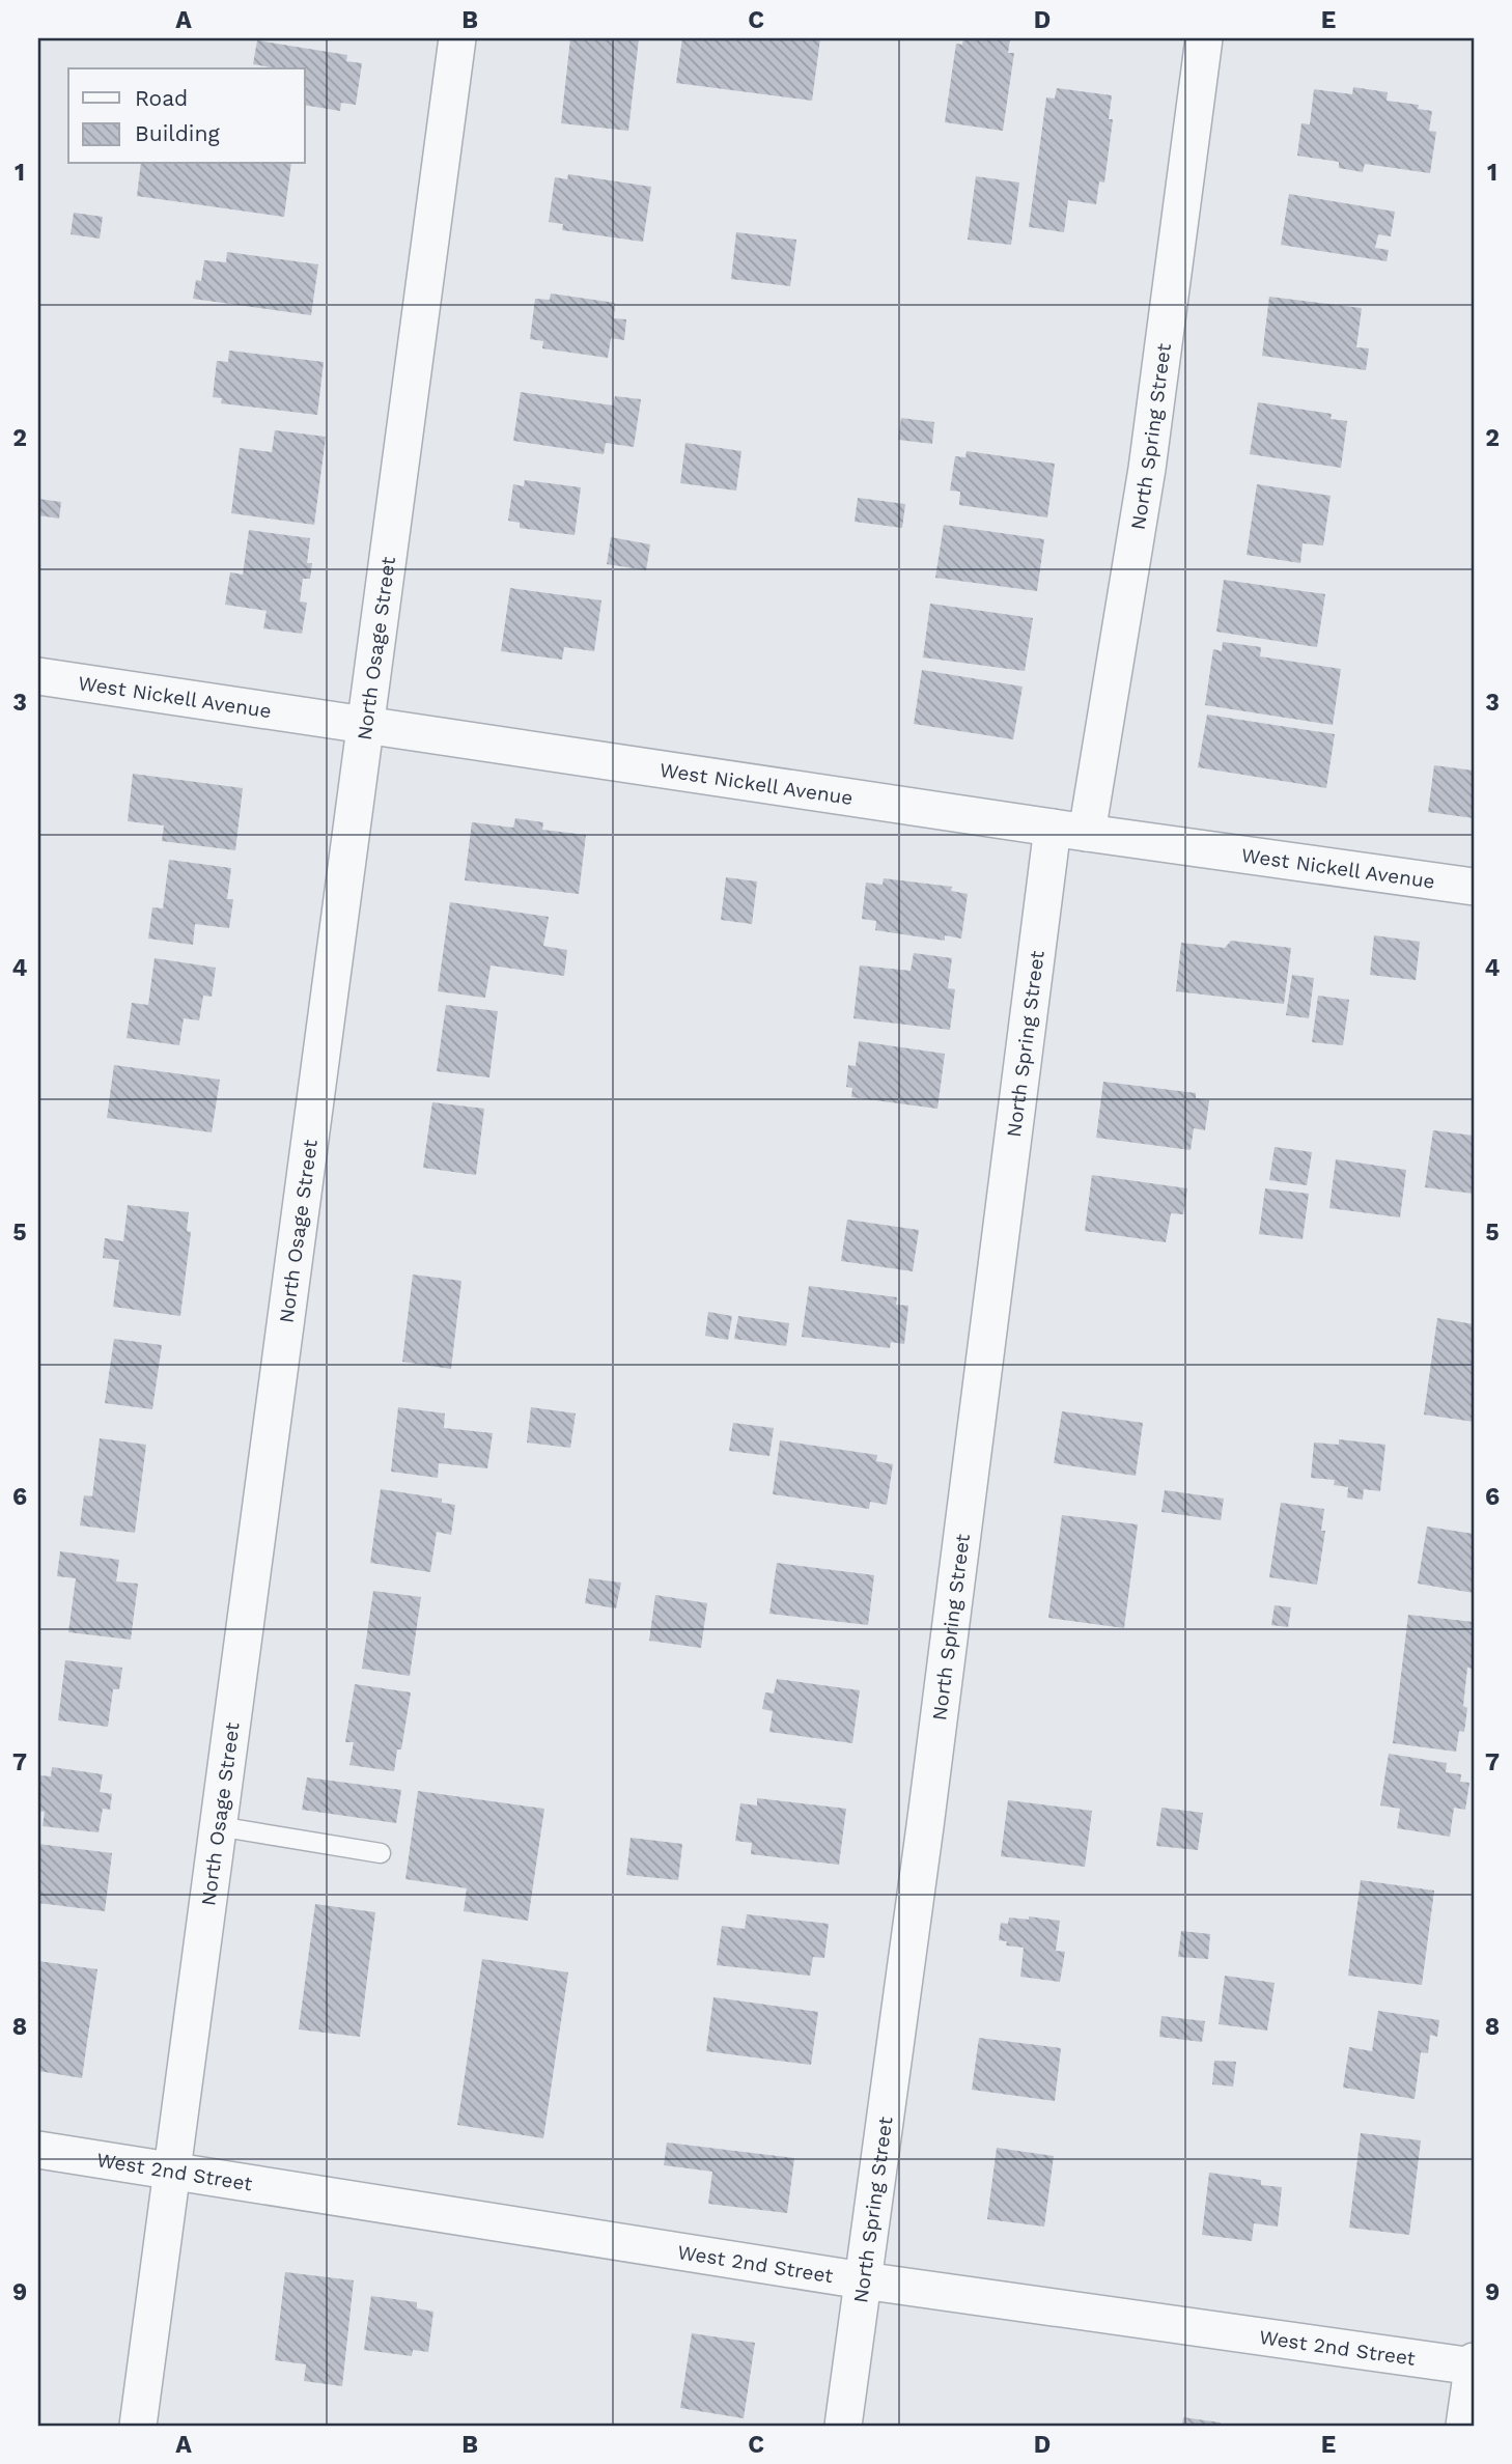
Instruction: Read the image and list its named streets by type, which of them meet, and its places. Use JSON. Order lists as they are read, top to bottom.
{
  "streets": {
    "street": [
      "North Spring Street",
      "North Osage Street",
      "West Nickell Avenue",
      "West 2nd Street"
    ]
  },
  "crossings": [
    ["North Spring Street", "West Nickell Avenue"],
    ["North Spring Street", "West 2nd Street"],
    ["North Osage Street", "West Nickell Avenue"],
    ["North Osage Street", "West 2nd Street"]
  ],
  "legend": ["Road", "Building"],
  "grid": {
    "columns": [
      "A",
      "B",
      "C",
      "D",
      "E"
    ],
    "rows": [
      "1",
      "2",
      "3",
      "4",
      "5",
      "6",
      "7",
      "8",
      "9"
    ]
  }
}
